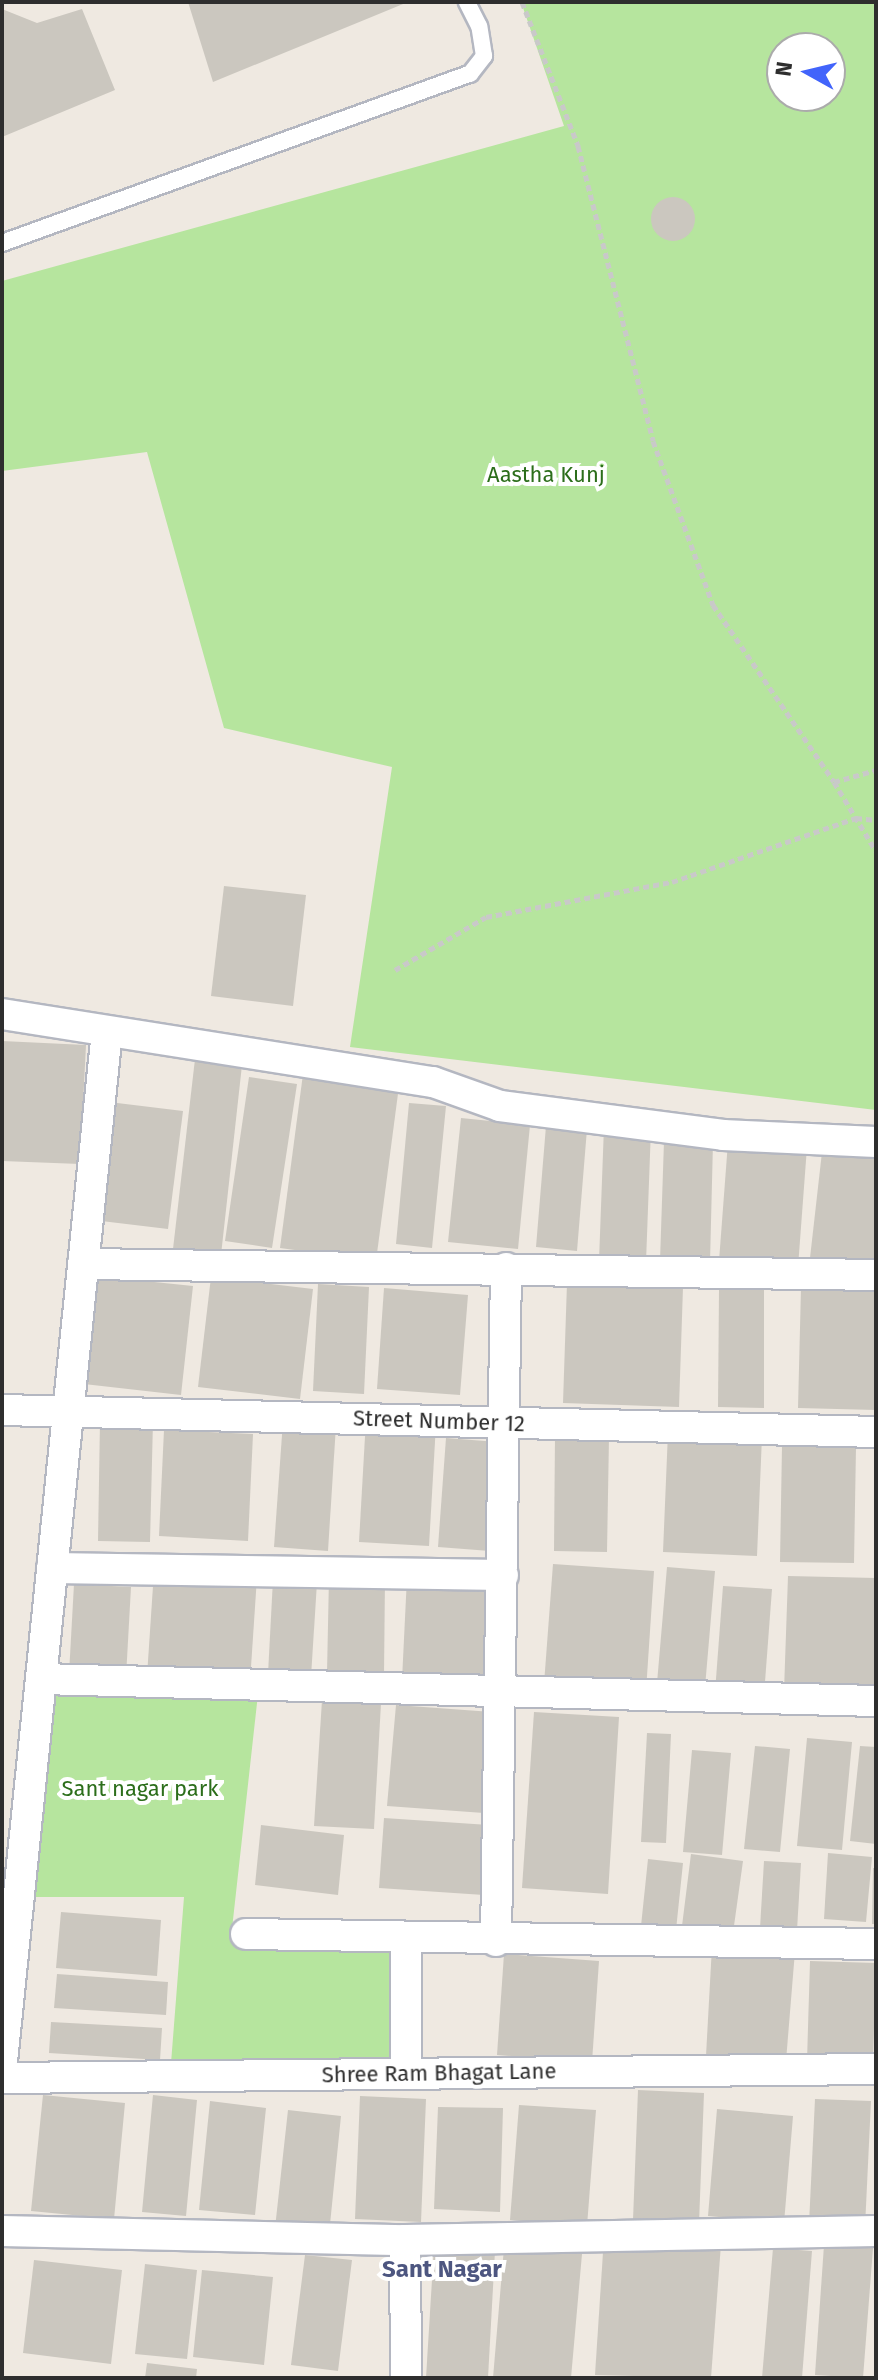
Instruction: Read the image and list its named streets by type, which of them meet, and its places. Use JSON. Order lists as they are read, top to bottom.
{
  "streets": {
    "street": ["Street Number 12", "Shree Ram Bhagat Lane"]
  },
  "districts": ["Sant Nagar"],
  "parks": ["Aastha Kunj", "Sant nagar park"],
  "north": "left"
}
